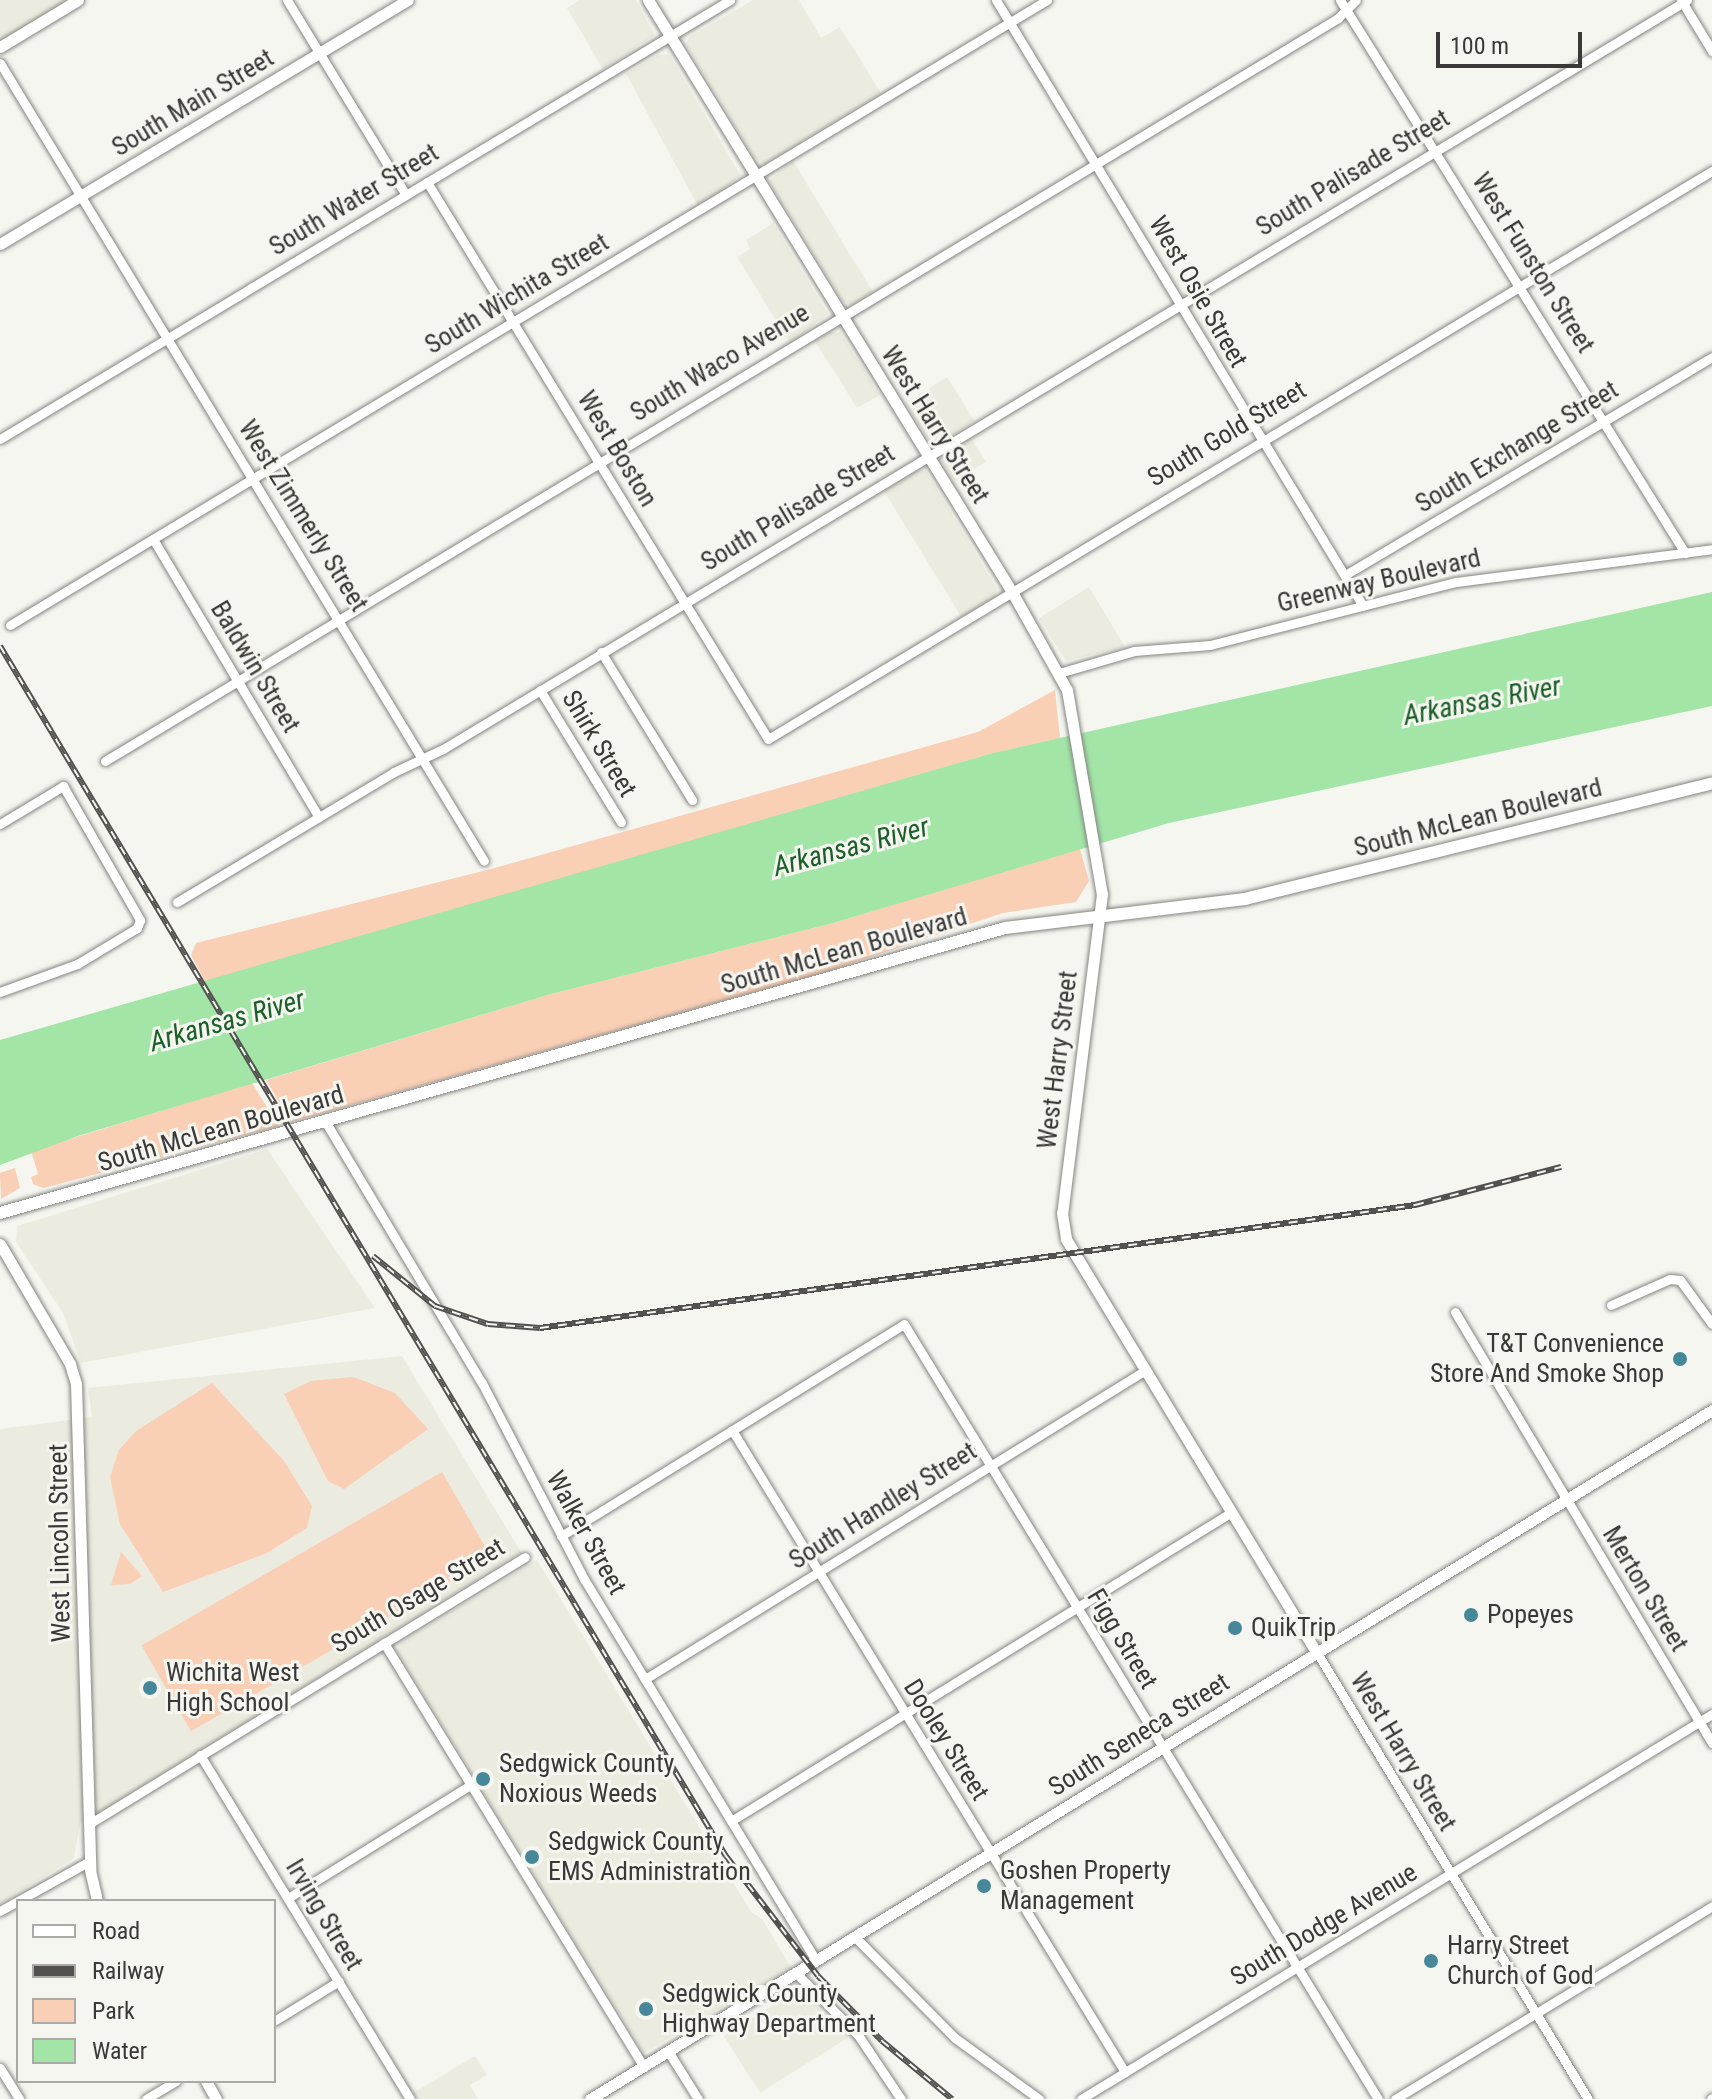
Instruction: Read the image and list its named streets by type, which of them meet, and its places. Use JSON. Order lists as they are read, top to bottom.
{
  "streets": {
    "main road": ["South McLean Boulevard"],
    "street": [
      "South Main Street",
      "South Palisade Street",
      "South Water Street",
      "West Funston Street",
      "West Osie Street",
      "South Wichita Street",
      "South Waco Avenue",
      "West Harry Street",
      "South Gold Street",
      "South Exchange Street",
      "West Boston",
      "West Zimmerly Street",
      "Greenway Boulevard",
      "Baldwin Street",
      "Shirk Street",
      "South Handley Street",
      "Walker Street",
      "West Lincoln Street",
      "Merton Street",
      "South Osage Street",
      "Figg Street",
      "South Seneca Street",
      "Dooley Street",
      "Irving Street",
      "South Dodge Avenue"
    ]
  },
  "crossings": [
    ["South Main Street", "West Zimmerly Street"],
    ["South Palisade Street", "West Funston Street"],
    ["South Palisade Street", "West Osie Street"],
    ["South Palisade Street", "West Harry Street"],
    ["South Palisade Street", "West Boston"],
    ["South Palisade Street", "West Zimmerly Street"],
    ["South Palisade Street", "Baldwin Street"],
    ["South Palisade Street", "Shirk Street"],
    ["South Water Street", "West Harry Street"],
    ["South Water Street", "West Boston"],
    ["South Water Street", "West Zimmerly Street"],
    ["West Funston Street", "South Waco Avenue"],
    ["West Funston Street", "South Gold Street"],
    ["West Funston Street", "South Exchange Street"],
    ["West Funston Street", "Greenway Boulevard"],
    ["West Osie Street", "South Wichita Street"],
    ["West Osie Street", "South Waco Avenue"],
    ["West Osie Street", "South Gold Street"],
    ["West Osie Street", "South Exchange Street"],
    ["West Osie Street", "Greenway Boulevard"],
    ["South Wichita Street", "West Harry Street"],
    ["South Wichita Street", "West Boston"],
    ["South Wichita Street", "West Zimmerly Street"],
    ["South Wichita Street", "Baldwin Street"],
    ["South Waco Avenue", "West Harry Street"],
    ["South Waco Avenue", "West Boston"],
    ["South Waco Avenue", "West Zimmerly Street"],
    ["South Waco Avenue", "Baldwin Street"],
    ["West Harry Street", "South Gold Street"],
    ["West Harry Street", "Greenway Boulevard"],
    ["West Harry Street", "South McLean Boulevard"],
    ["West Harry Street", "South Handley Street"],
    ["West Harry Street", "South Seneca Street"],
    ["West Harry Street", "South Dodge Avenue"],
    ["South Gold Street", "West Boston"],
    ["South McLean Boulevard", "Walker Street"],
    ["South Handley Street", "Walker Street"],
    ["South Handley Street", "Figg Street"],
    ["South Handley Street", "Dooley Street"],
    ["Walker Street", "South Seneca Street"],
    ["West Lincoln Street", "South Osage Street"],
    ["Merton Street", "South Seneca Street"],
    ["Merton Street", "South Dodge Avenue"],
    ["South Osage Street", "Irving Street"],
    ["Figg Street", "South Seneca Street"],
    ["Figg Street", "Dooley Street"],
    ["Figg Street", "South Dodge Avenue"],
    ["South Seneca Street", "Dooley Street"],
    ["Dooley Street", "South Dodge Avenue"]
  ],
  "water": ["Arkansas River"],
  "places": [
    "T&T Convenience Store And Smoke Shop",
    "Popeyes",
    "QuikTrip",
    "Wichita West High School",
    "Sedgwick County Noxious Weeds",
    "Sedgwick County EMS Administration",
    "Goshen Property Management",
    "Harry Street Church of God",
    "Sedgwick County Highway Department"
  ],
  "legend": [
    "Road",
    "Railway",
    "Park",
    "Water"
  ],
  "scale_bar": "100 m"
}
